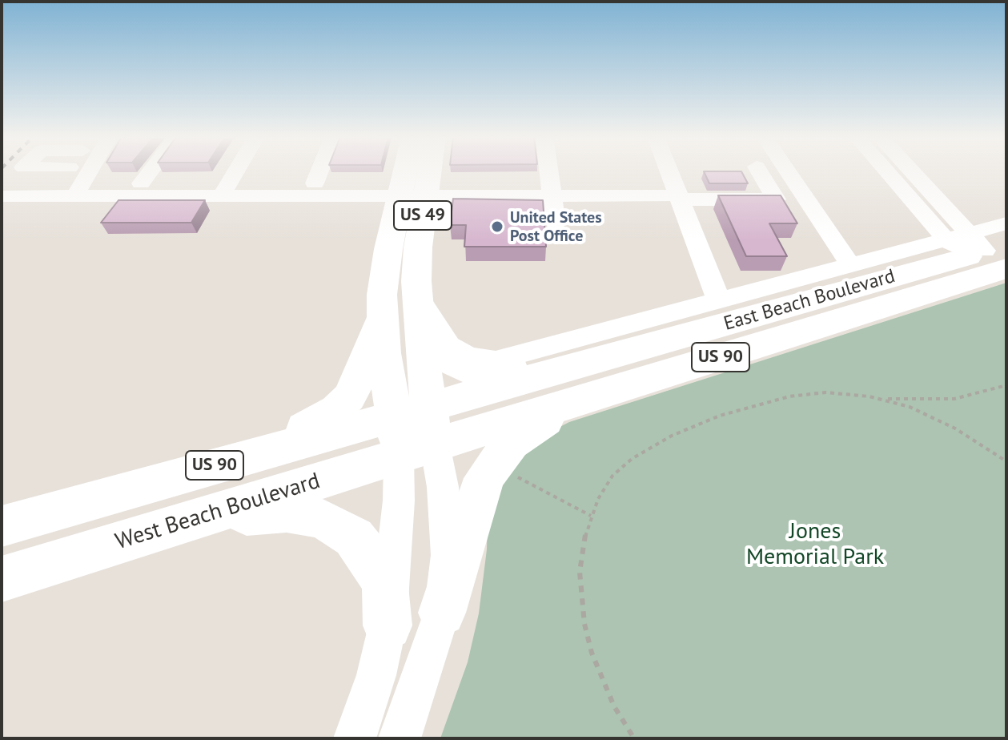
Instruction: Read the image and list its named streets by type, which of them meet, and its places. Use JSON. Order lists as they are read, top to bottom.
{
  "streets": {
    "main road": [
      "US 49",
      "East Beach Boulevard",
      "US 90",
      "West Beach Boulevard"
    ]
  },
  "crossings": [
    ["US 49", "East Beach Boulevard"],
    ["US 49", "US 90"],
    ["US 49", "West Beach Boulevard"],
    ["East Beach Boulevard", "US 90"],
    ["East Beach Boulevard", "West Beach Boulevard"]
  ],
  "parks": ["Jones Memorial Park"],
  "places": ["United States Post Office"]
}
